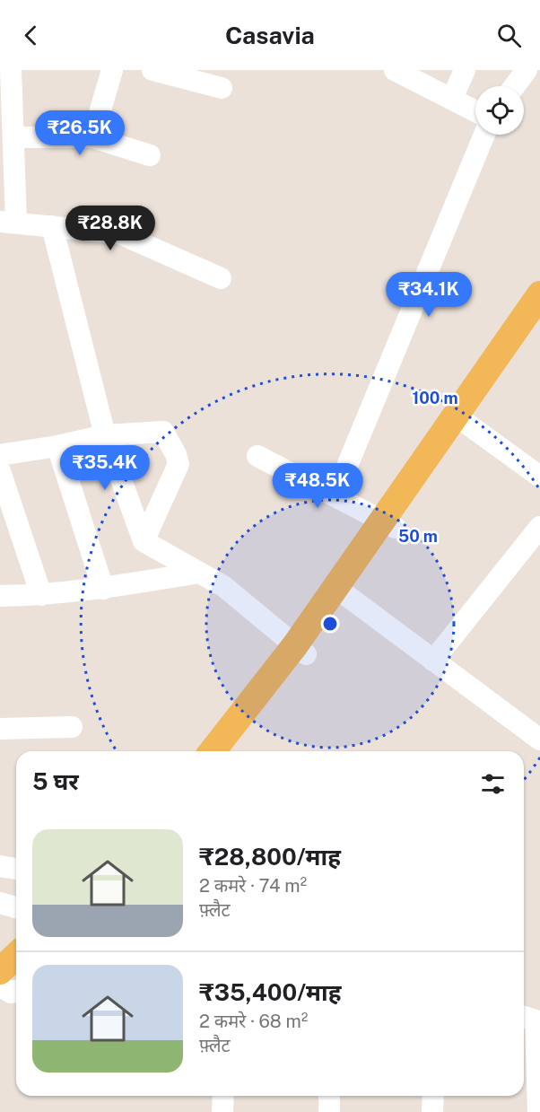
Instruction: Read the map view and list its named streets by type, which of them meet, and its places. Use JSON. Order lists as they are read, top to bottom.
{
  "page": {
    "header": "Casavia",
    "price": [
      "₹26.5K",
      "₹28.8K",
      "₹34.1K",
      "₹35.4K",
      "₹48.5K"
    ],
    "heading": "5 घर",
    "list": [
      {
        "name": "₹28,800/माह",
        "note": "2 कमरे · 74 m² · फ़्लैट"
      },
      {
        "name": "₹35,400/माह",
        "note": "2 कमरे · 68 m² · फ़्लैट"
      }
    ]
  },
  "rings": ["100 m", "50 m"]
}
